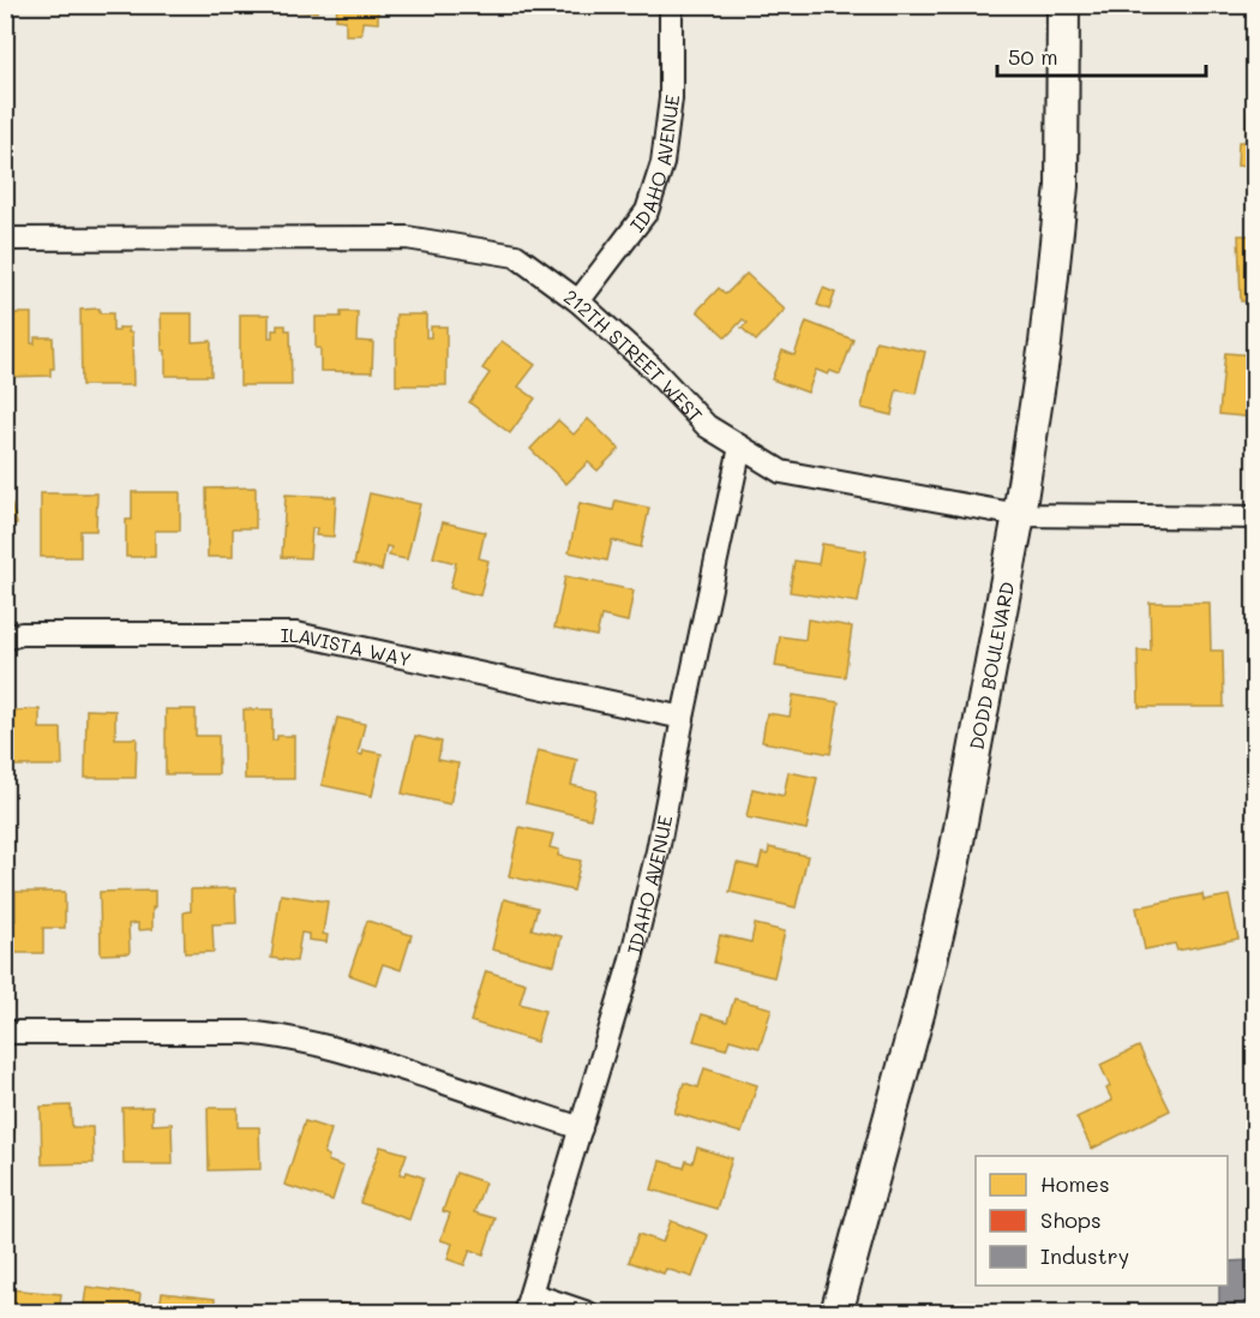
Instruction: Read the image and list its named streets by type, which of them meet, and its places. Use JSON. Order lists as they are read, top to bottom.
{
  "streets": {
    "main road": ["DODD BOULEVARD"],
    "street": ["IDAHO AVENUE", "212TH STREET WEST", "ILAVISTA WAY"]
  },
  "crossings": [
    ["IDAHO AVENUE", "212TH STREET WEST"],
    ["IDAHO AVENUE", "ILAVISTA WAY"],
    ["212TH STREET WEST", "DODD BOULEVARD"]
  ],
  "legend": ["Homes", "Shops", "Industry"],
  "scale_bar": "50 m"
}
